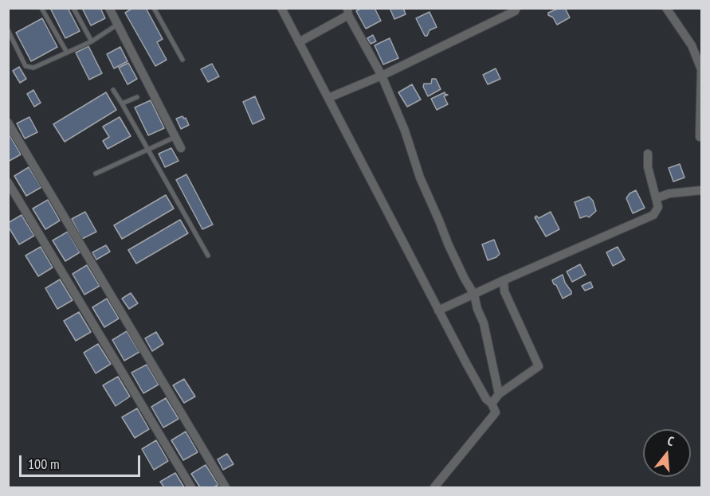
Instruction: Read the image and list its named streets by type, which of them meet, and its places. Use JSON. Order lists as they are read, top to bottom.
{
  "scale_bar": "100 m",
  "north": "top"
}
